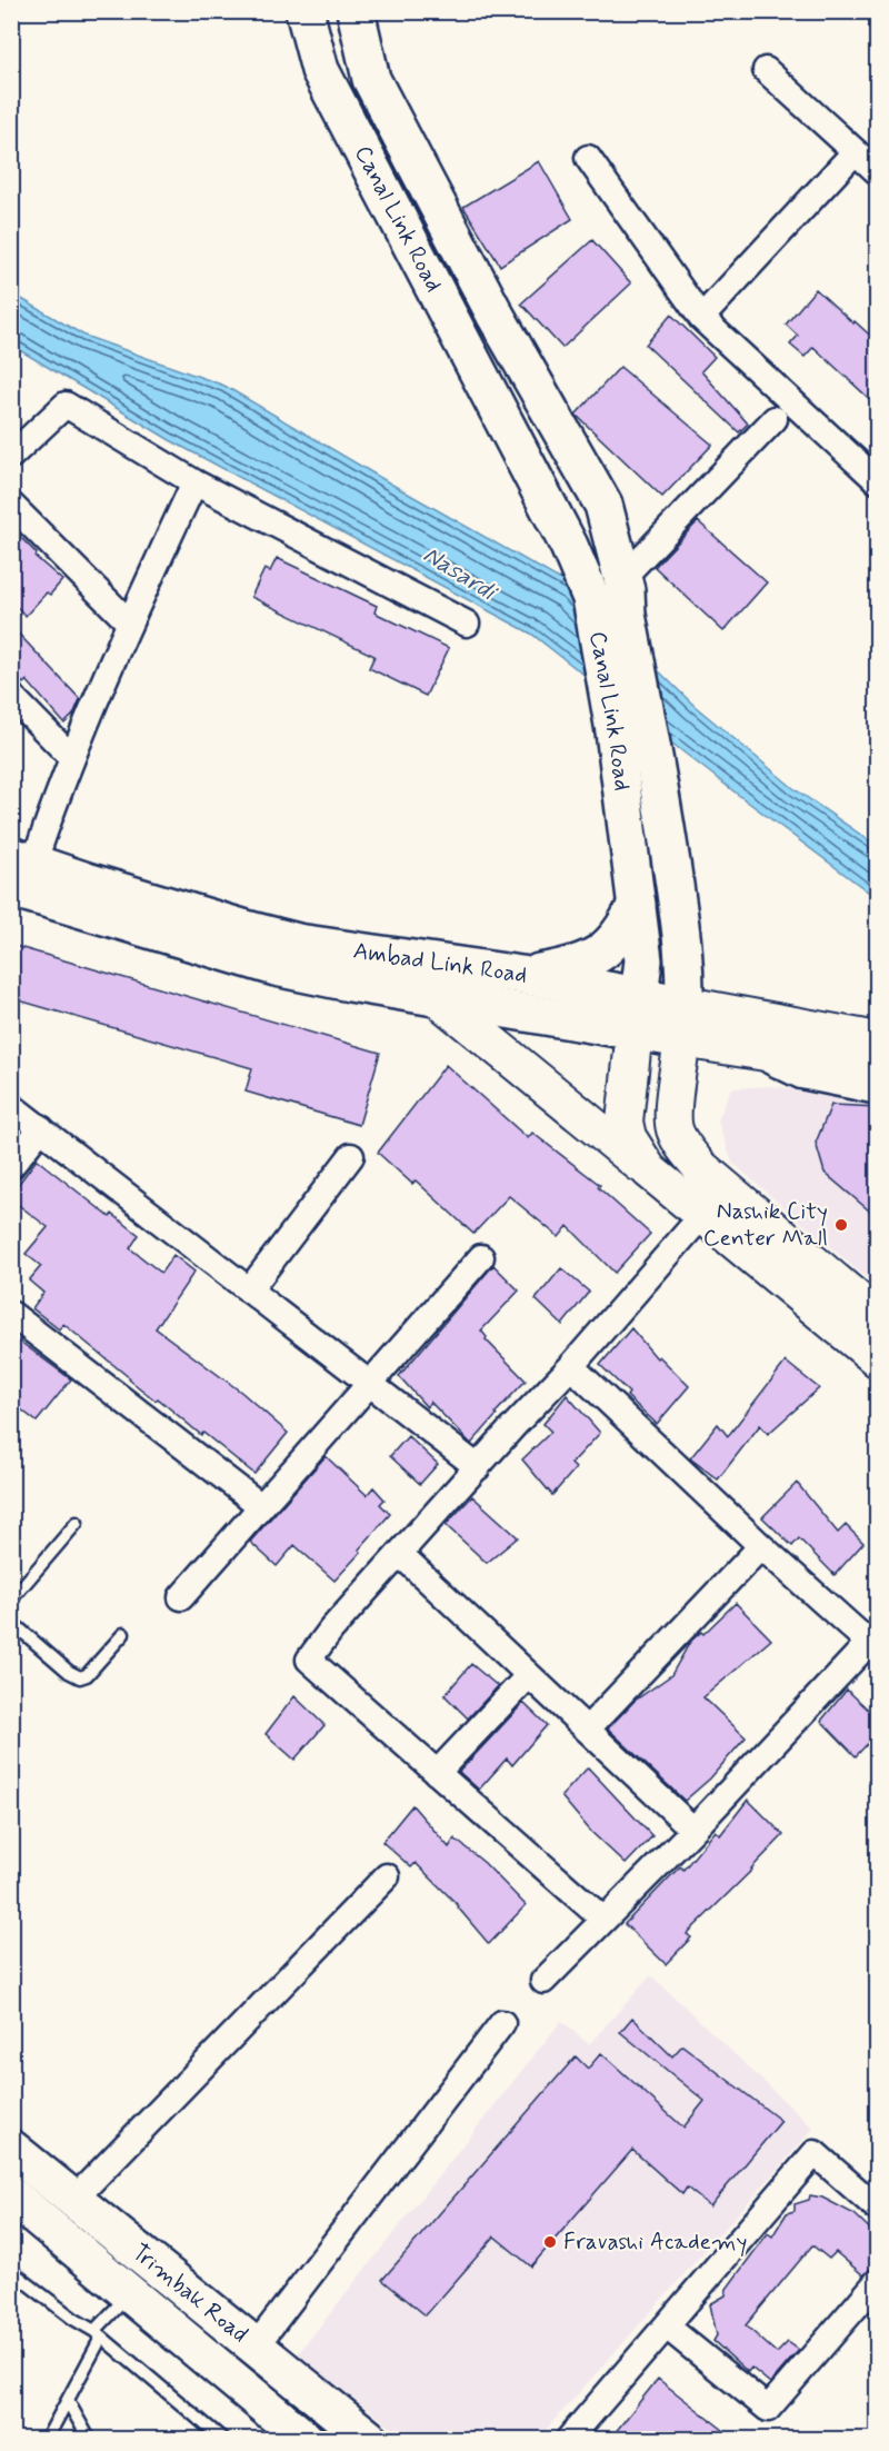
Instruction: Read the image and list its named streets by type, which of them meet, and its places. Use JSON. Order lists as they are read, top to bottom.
{
  "streets": {
    "main road": ["Canal Link Road", "Ambad Link Road", "Trimbak Road"]
  },
  "crossings": [
    ["Canal Link Road", "Ambad Link Road"]
  ],
  "water": ["Nasardi"],
  "places": ["Nashik City Center Mall", "Fravashi Academy"]
}
